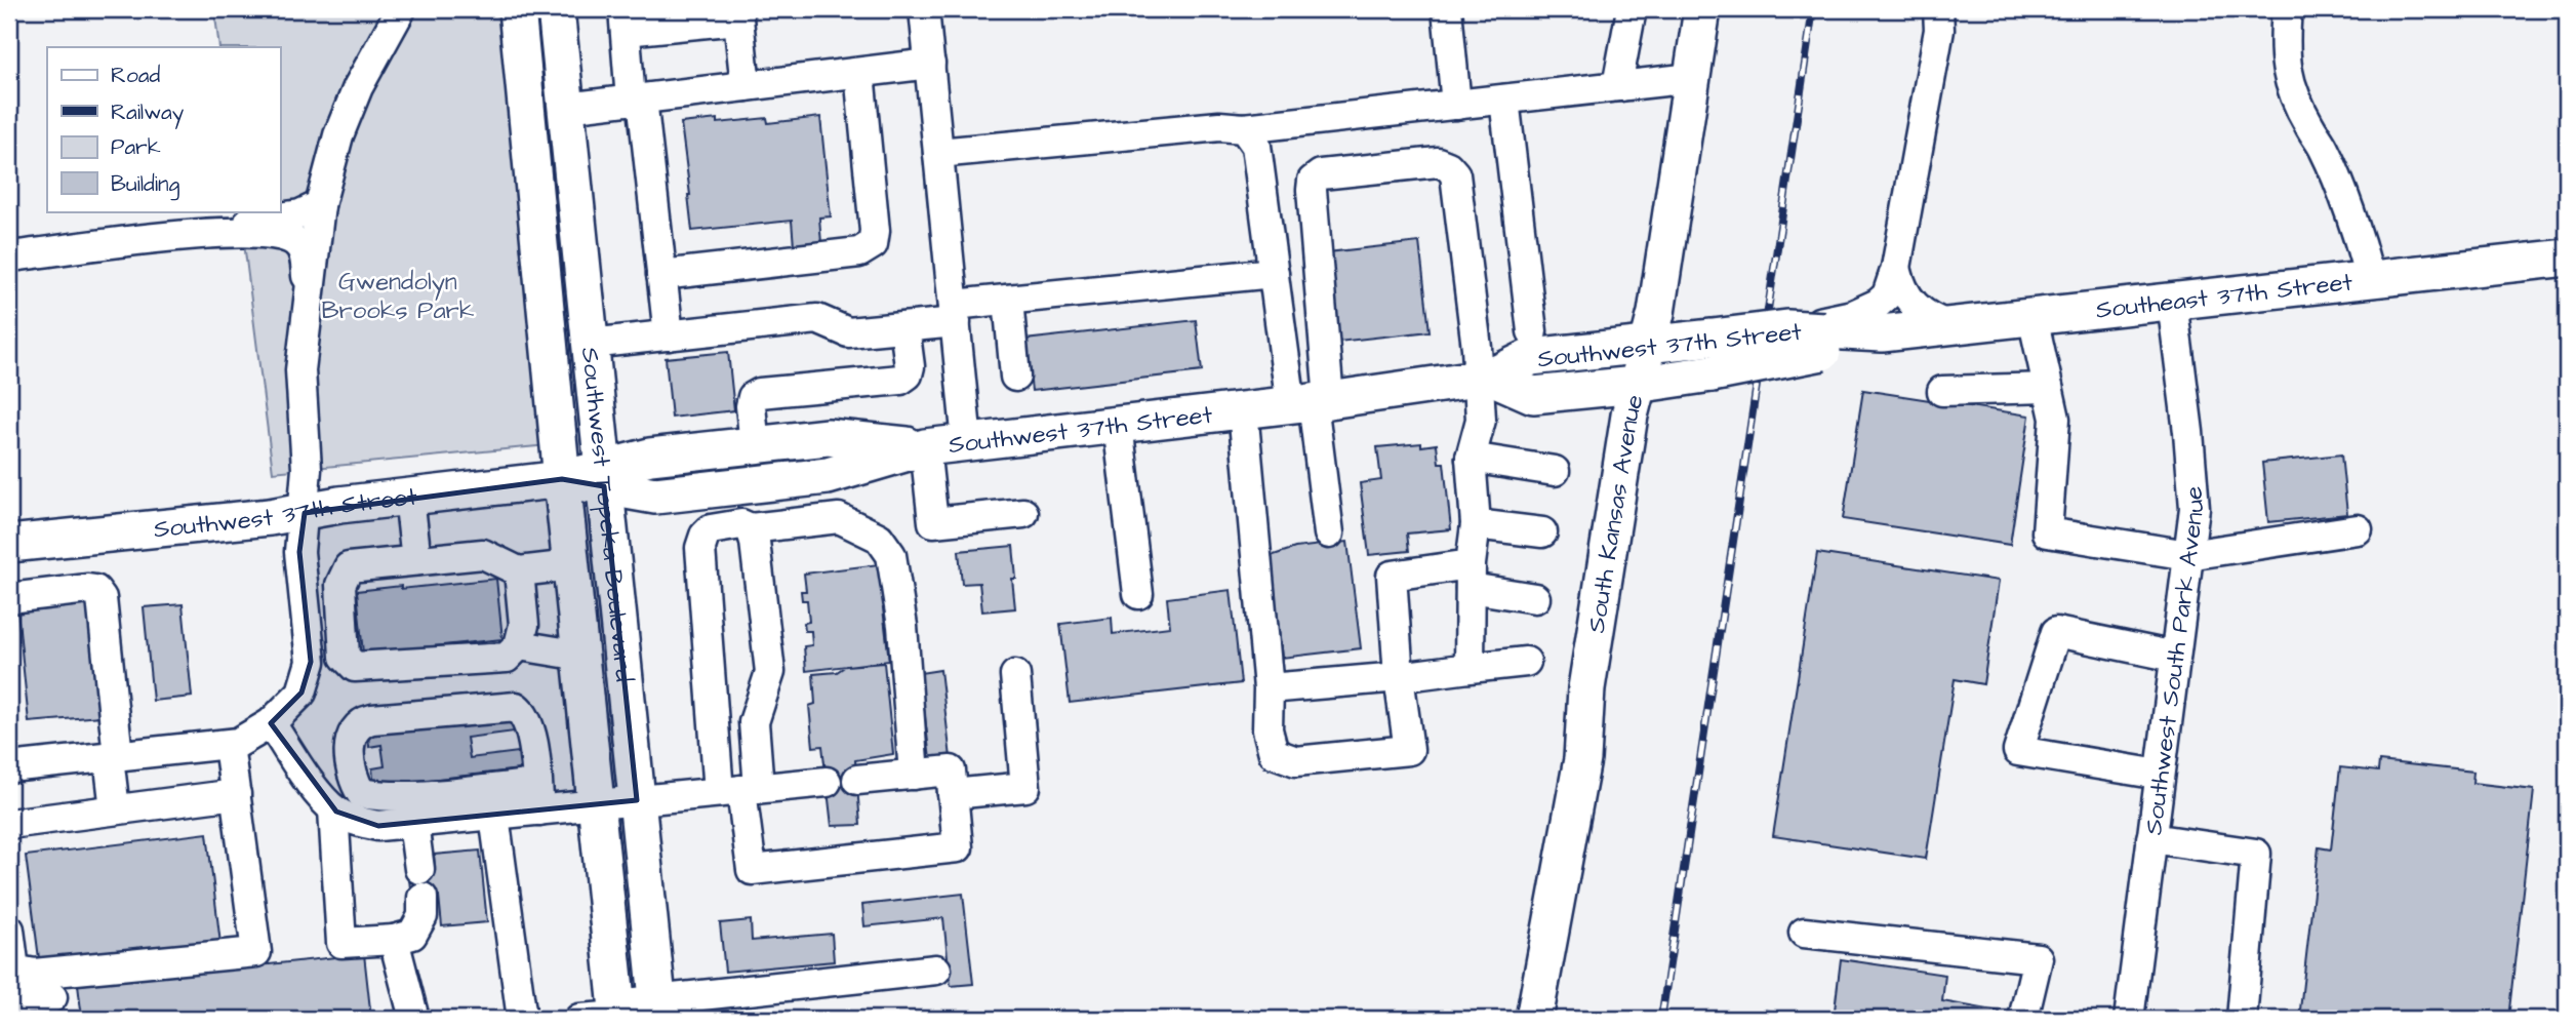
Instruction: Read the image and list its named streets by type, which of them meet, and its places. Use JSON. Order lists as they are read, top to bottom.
{
  "streets": {
    "main road": [
      "Southeast 37th Street",
      "Southwest 37th Street",
      "South Kansas Avenue",
      "Southwest Topeka Boulevard"
    ],
    "street": ["Southwest South Park Avenue"]
  },
  "crossings": [
    ["Southeast 37th Street", "Southwest 37th Street"],
    ["Southeast 37th Street", "Southwest South Park Avenue"],
    ["Southwest 37th Street", "South Kansas Avenue"],
    ["Southwest 37th Street", "Southwest Topeka Boulevard"]
  ],
  "parks": ["Gwendolyn Brooks Park"],
  "legend": [
    "Road",
    "Railway",
    "Park",
    "Building"
  ]
}
